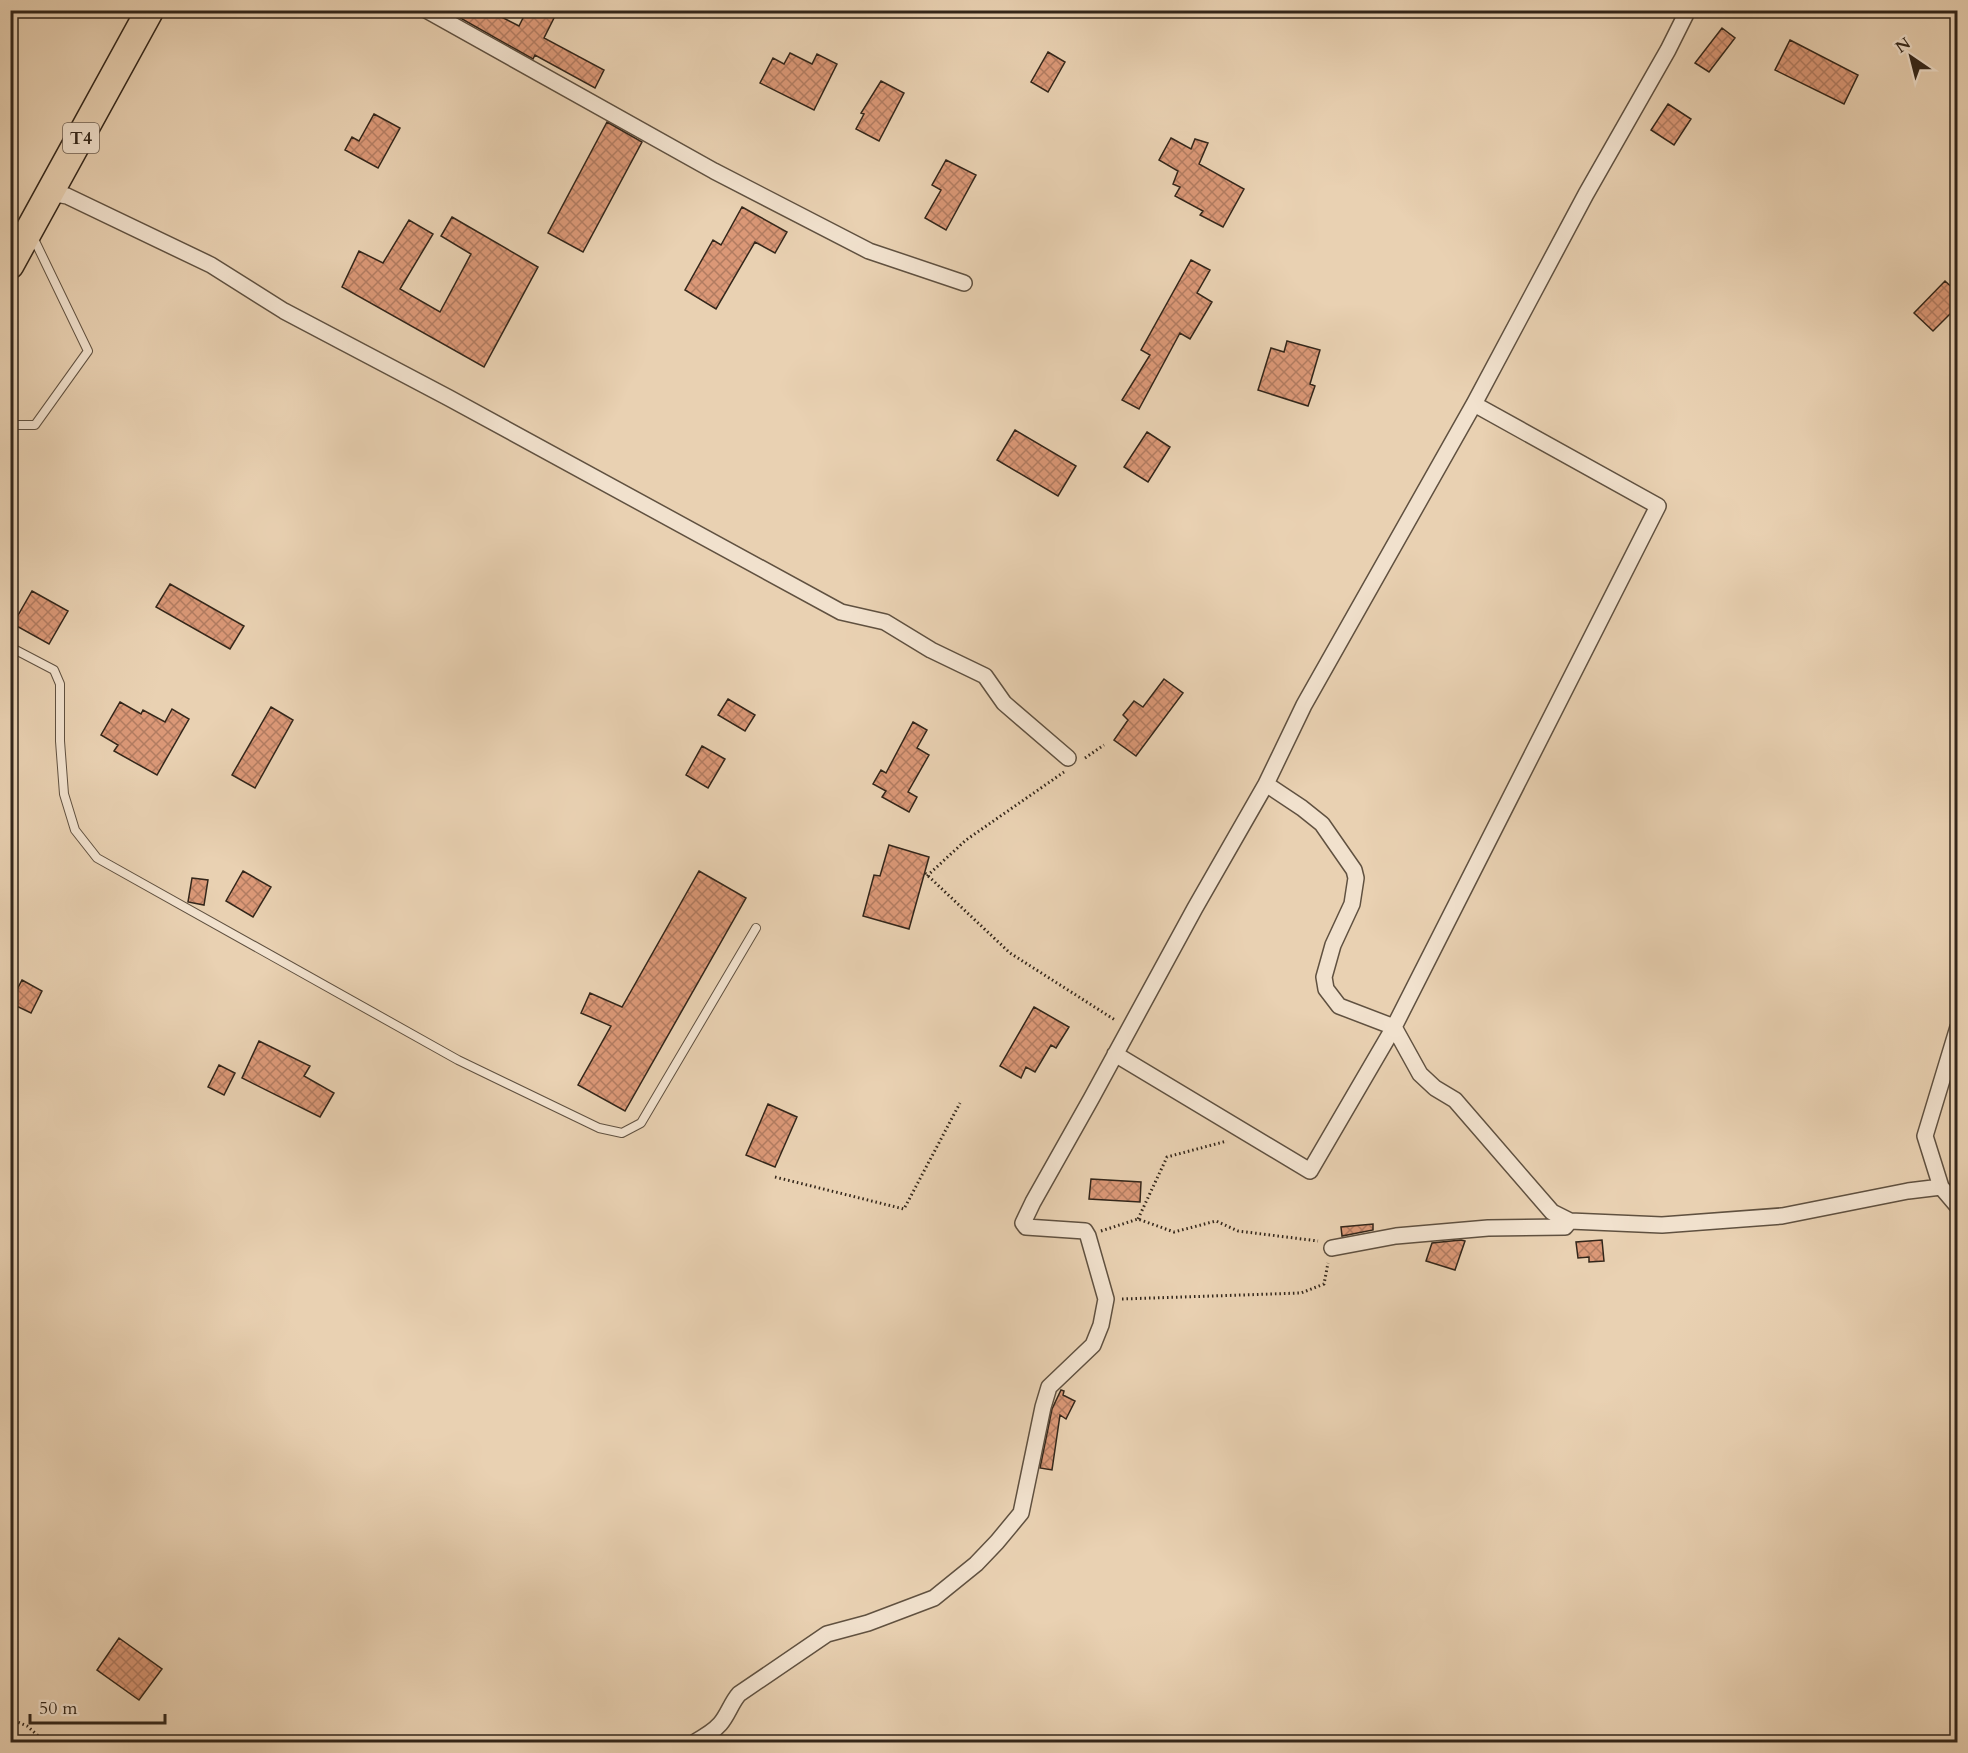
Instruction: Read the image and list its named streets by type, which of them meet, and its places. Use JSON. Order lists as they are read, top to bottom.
{
  "streets": {
    "highway": ["T4"]
  },
  "scale_bar": "50 m",
  "north": "top left"
}
